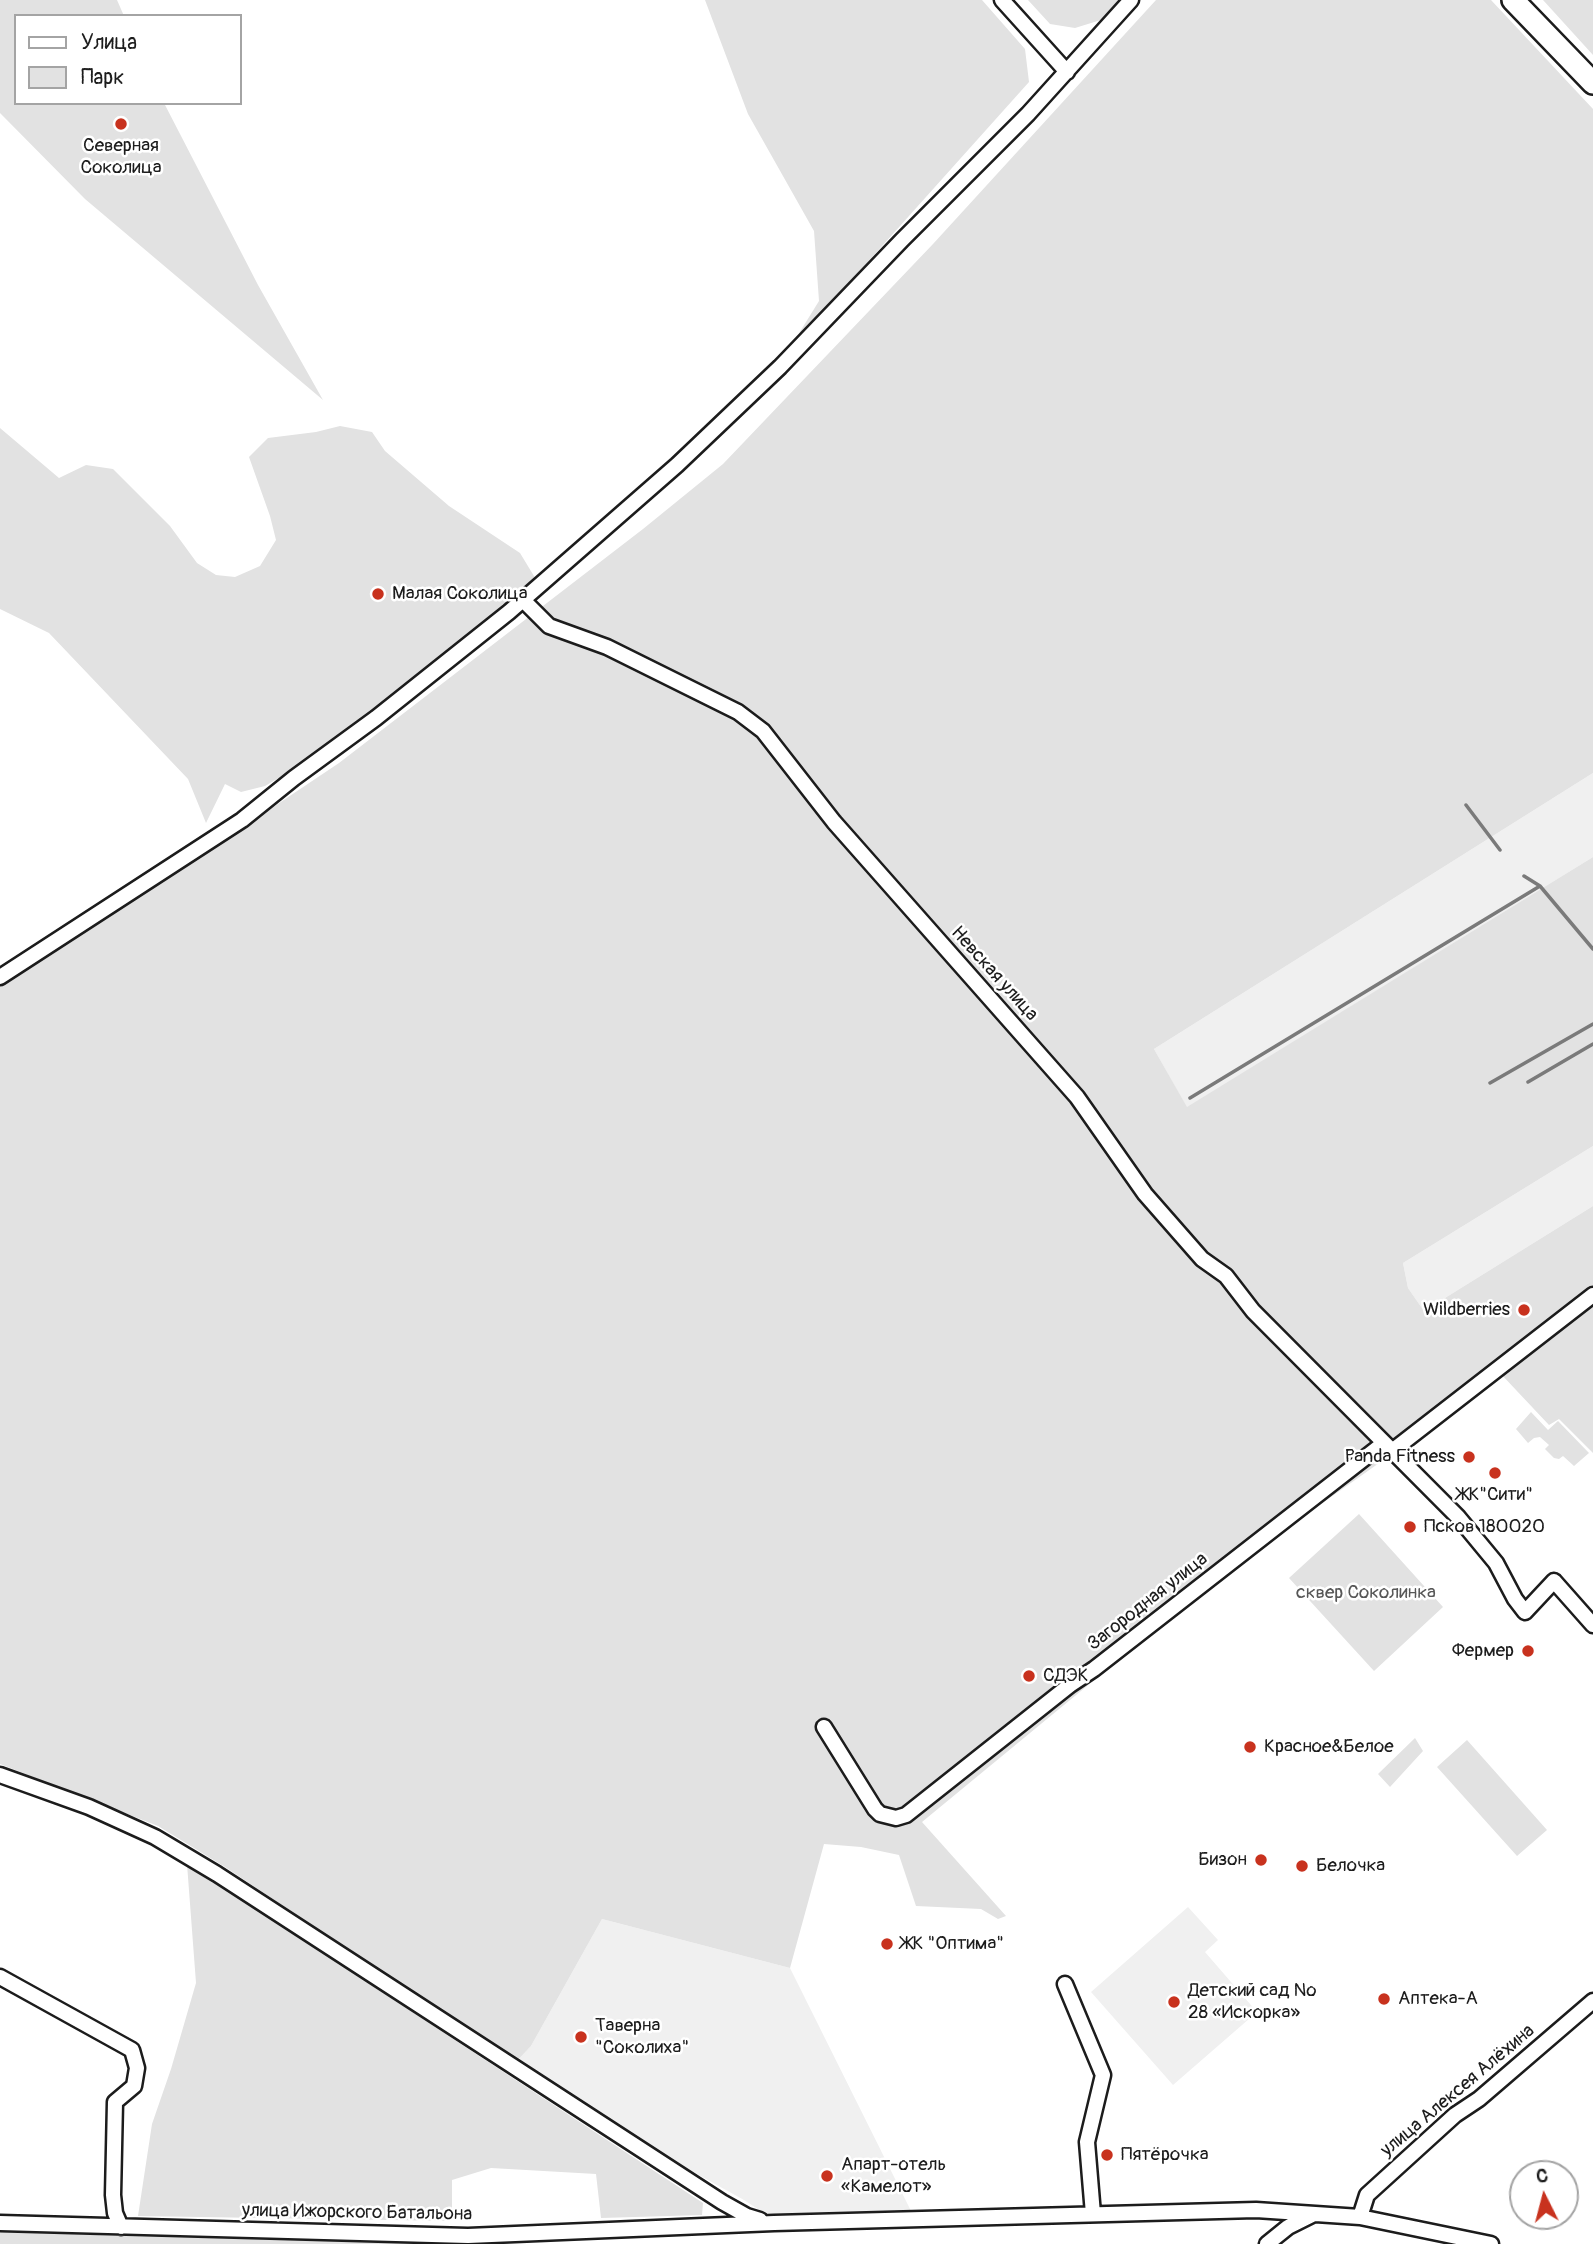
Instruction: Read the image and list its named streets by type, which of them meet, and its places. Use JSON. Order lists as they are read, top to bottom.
{
  "streets": {
    "street": [
      "Невская улица",
      "Загородная улица",
      "улица Алексея Алёхина",
      "улица Ижорского Батальона"
    ]
  },
  "crossings": [
    ["Невская улица", "Загородная улица"],
    ["улица Алексея Алёхина", "улица Ижорского Батальона"]
  ],
  "parks": ["сквер Соколинка"],
  "places": [
    "Северная Соколица",
    "Малая Соколица",
    "Wildberries",
    "Panda Fitness",
    "ЖК\"Сити\"",
    "Псков 180020",
    "Фермер",
    "СДЭК",
    "Красное&Белое",
    "Бизон",
    "Белочка",
    "ЖК \"Оптима\"",
    "Аптека-А",
    "Детский сад № 28 «Искорка»",
    "Таверна \"Соколиха\"",
    "Пятёрочка",
    "Апарт-отель «Камелот»"
  ],
  "legend": ["Улица", "Парк"],
  "north": "top"
}
